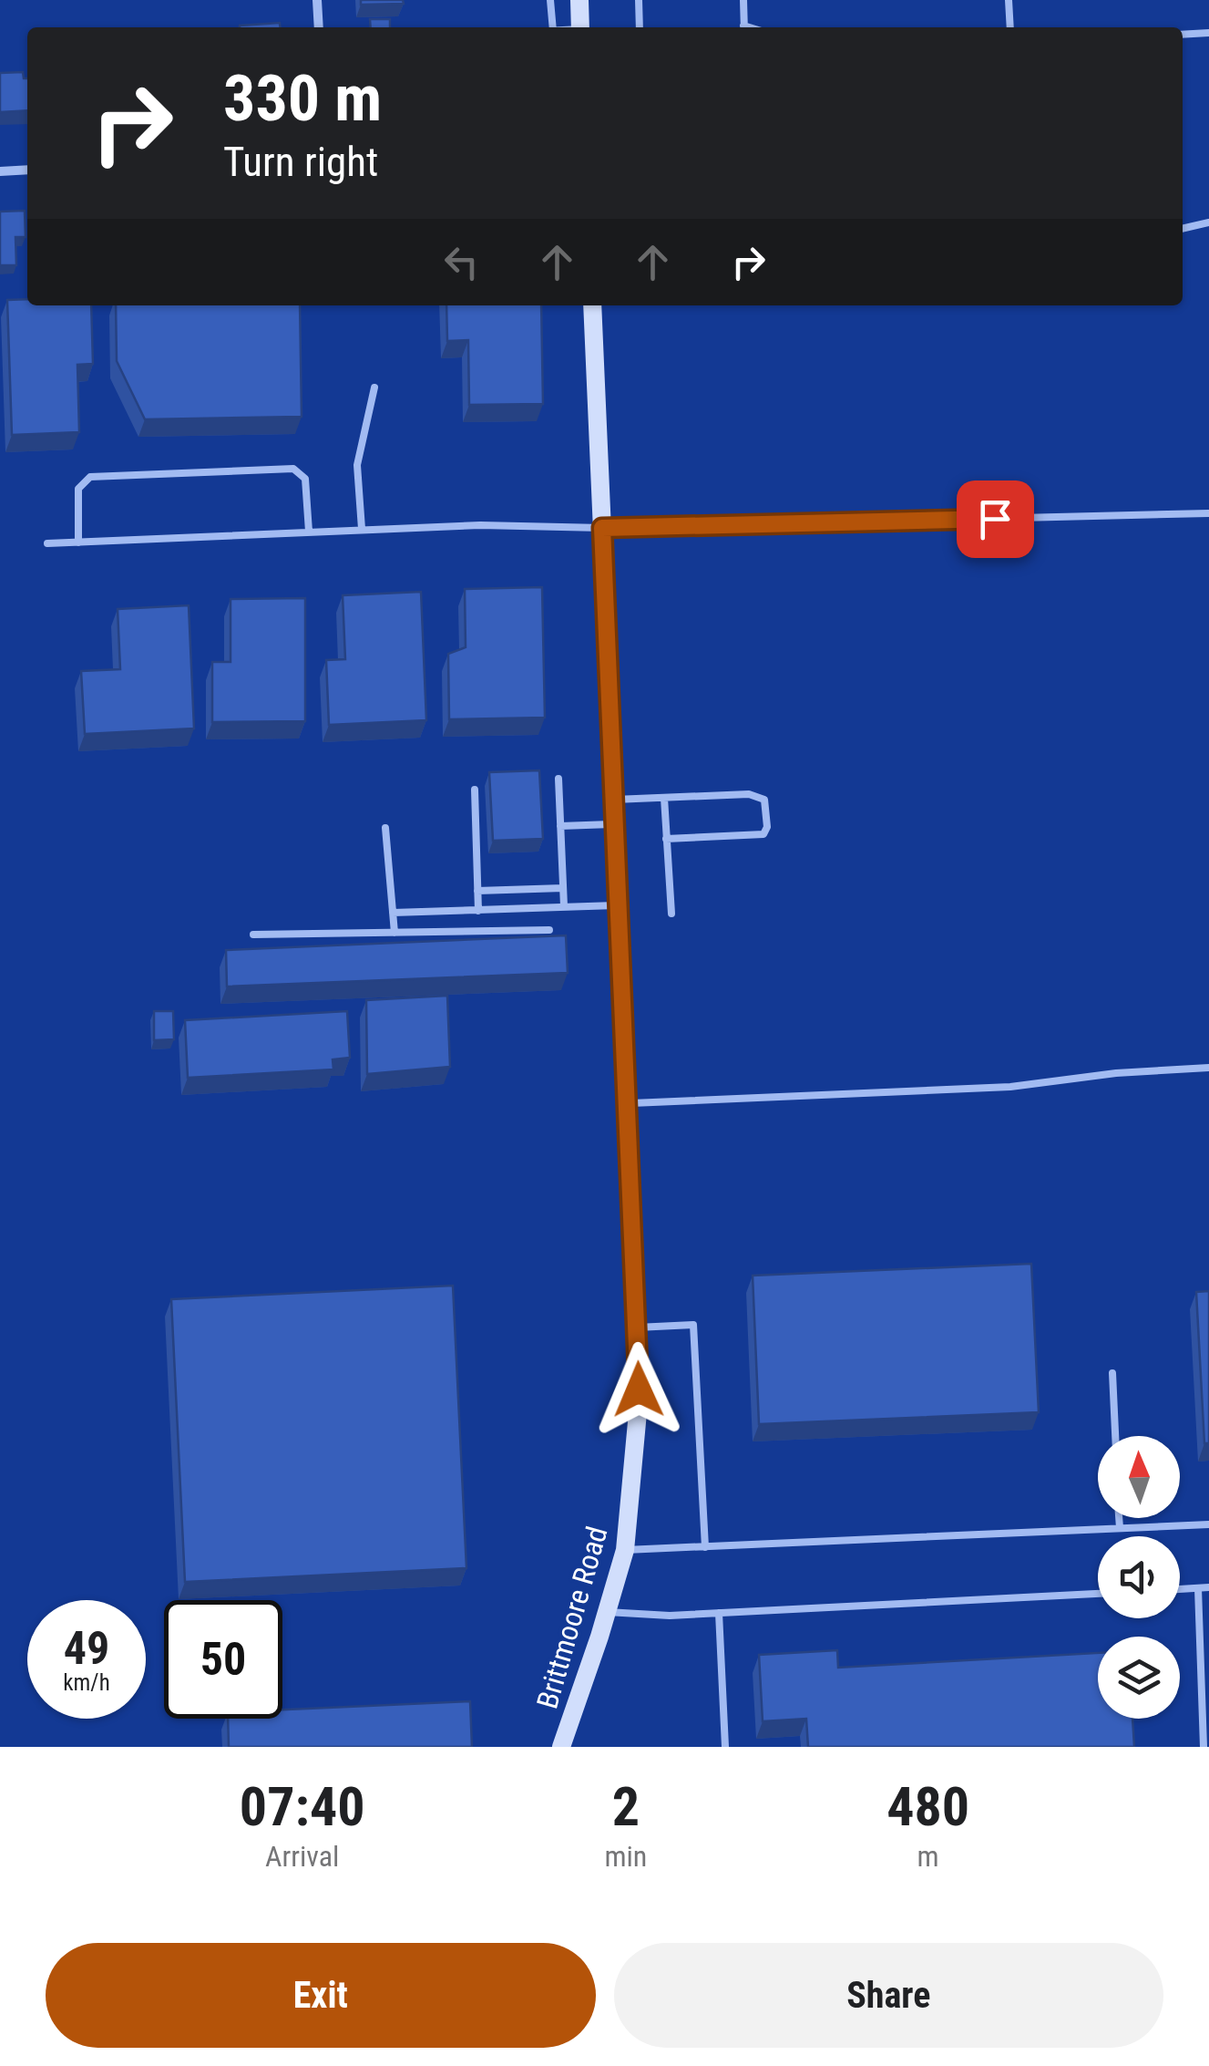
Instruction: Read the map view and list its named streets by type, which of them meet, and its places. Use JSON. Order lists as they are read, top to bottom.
{
  "streets": {
    "main road": ["Brittmoore Road"]
  },
  "north": "top",
  "page": {
    "turn": ["330 m", "Turn right"],
    "speed": "49 km/h",
    "limit": "50",
    "eta": [
      "07:40",
      "Arrival",
      "2",
      "min",
      "480",
      "m"
    ],
    "buttons": ["Exit", "Share"]
  }
}
